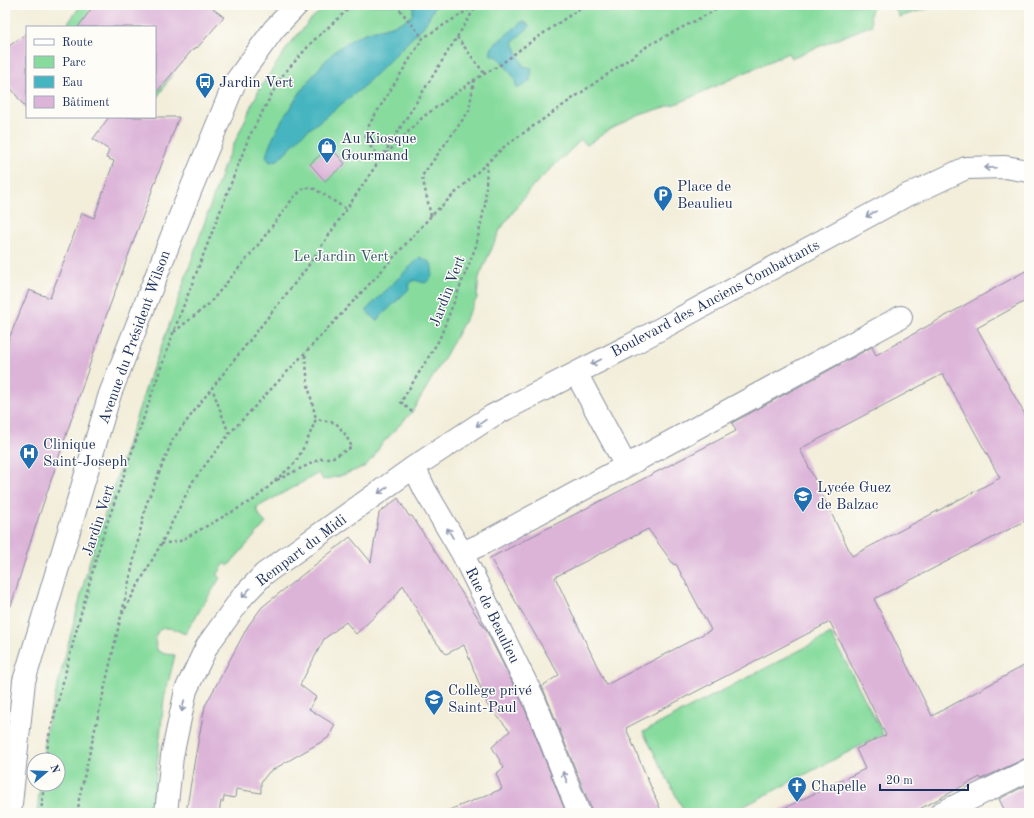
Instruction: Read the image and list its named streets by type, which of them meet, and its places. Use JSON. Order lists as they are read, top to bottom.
{
  "streets": {
    "street": [
      "Boulevard des Anciens Combattants",
      "Avenue du Président Wilson",
      "Rempart du Midi",
      "Rue de Beaulieu"
    ],
    "path": ["Jardin Vert"]
  },
  "crossings": [
    ["Boulevard des Anciens Combattants", "Rempart du Midi"],
    ["Boulevard des Anciens Combattants", "Rue de Beaulieu"],
    ["Rempart du Midi", "Rue de Beaulieu"]
  ],
  "one_way": ["Rempart du Midi", "Rue de Beaulieu"],
  "parks": ["Le Jardin Vert"],
  "places": {
    "bus stop": ["Jardin Vert"],
    "shop": ["Au Kiosque Gourmand"],
    "parking": ["Place de Beaulieu"],
    "hospital": ["Clinique Saint-Joseph"],
    "school or university": ["Lycée Guez de Balzac", "Collège privé Saint-Paul"],
    "church": ["Chapelle"]
  },
  "legend": [
    "Route",
    "Parc",
    "Eau",
    "Bâtiment"
  ],
  "scale_bar": "20 m",
  "north": "right"
}
